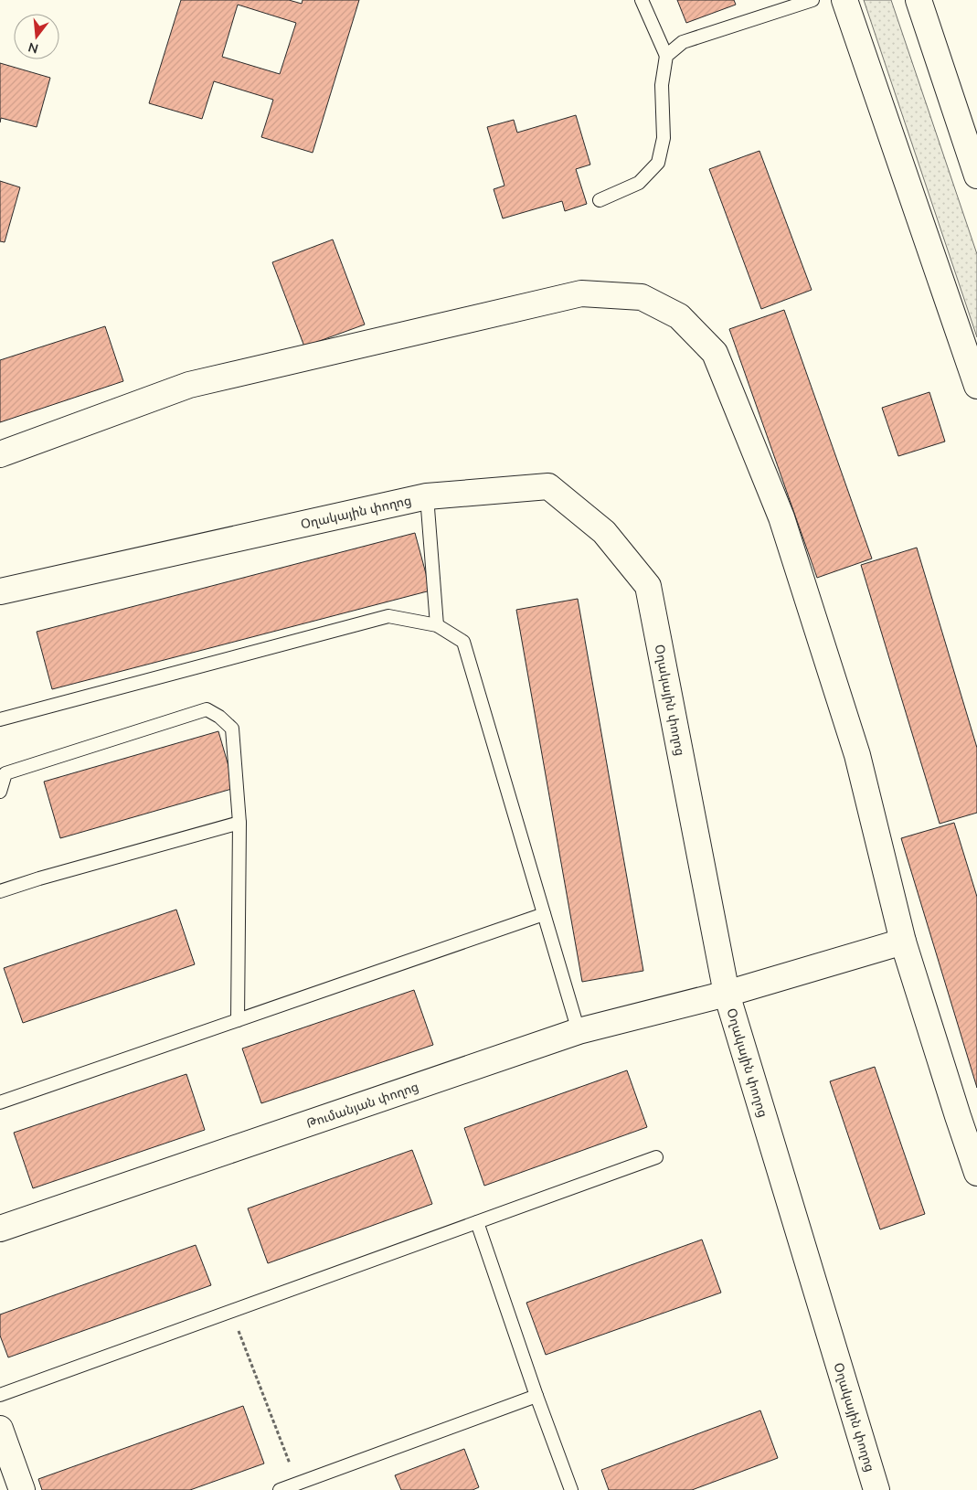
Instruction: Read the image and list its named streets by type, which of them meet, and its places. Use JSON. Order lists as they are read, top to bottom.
{
  "streets": {
    "street": ["Օղակային փողոց", "Թումանյան փողոց"]
  },
  "crossings": [
    ["Օղակային փողոց", "Թումանյան փողոց"]
  ],
  "north": "bottom"
}
